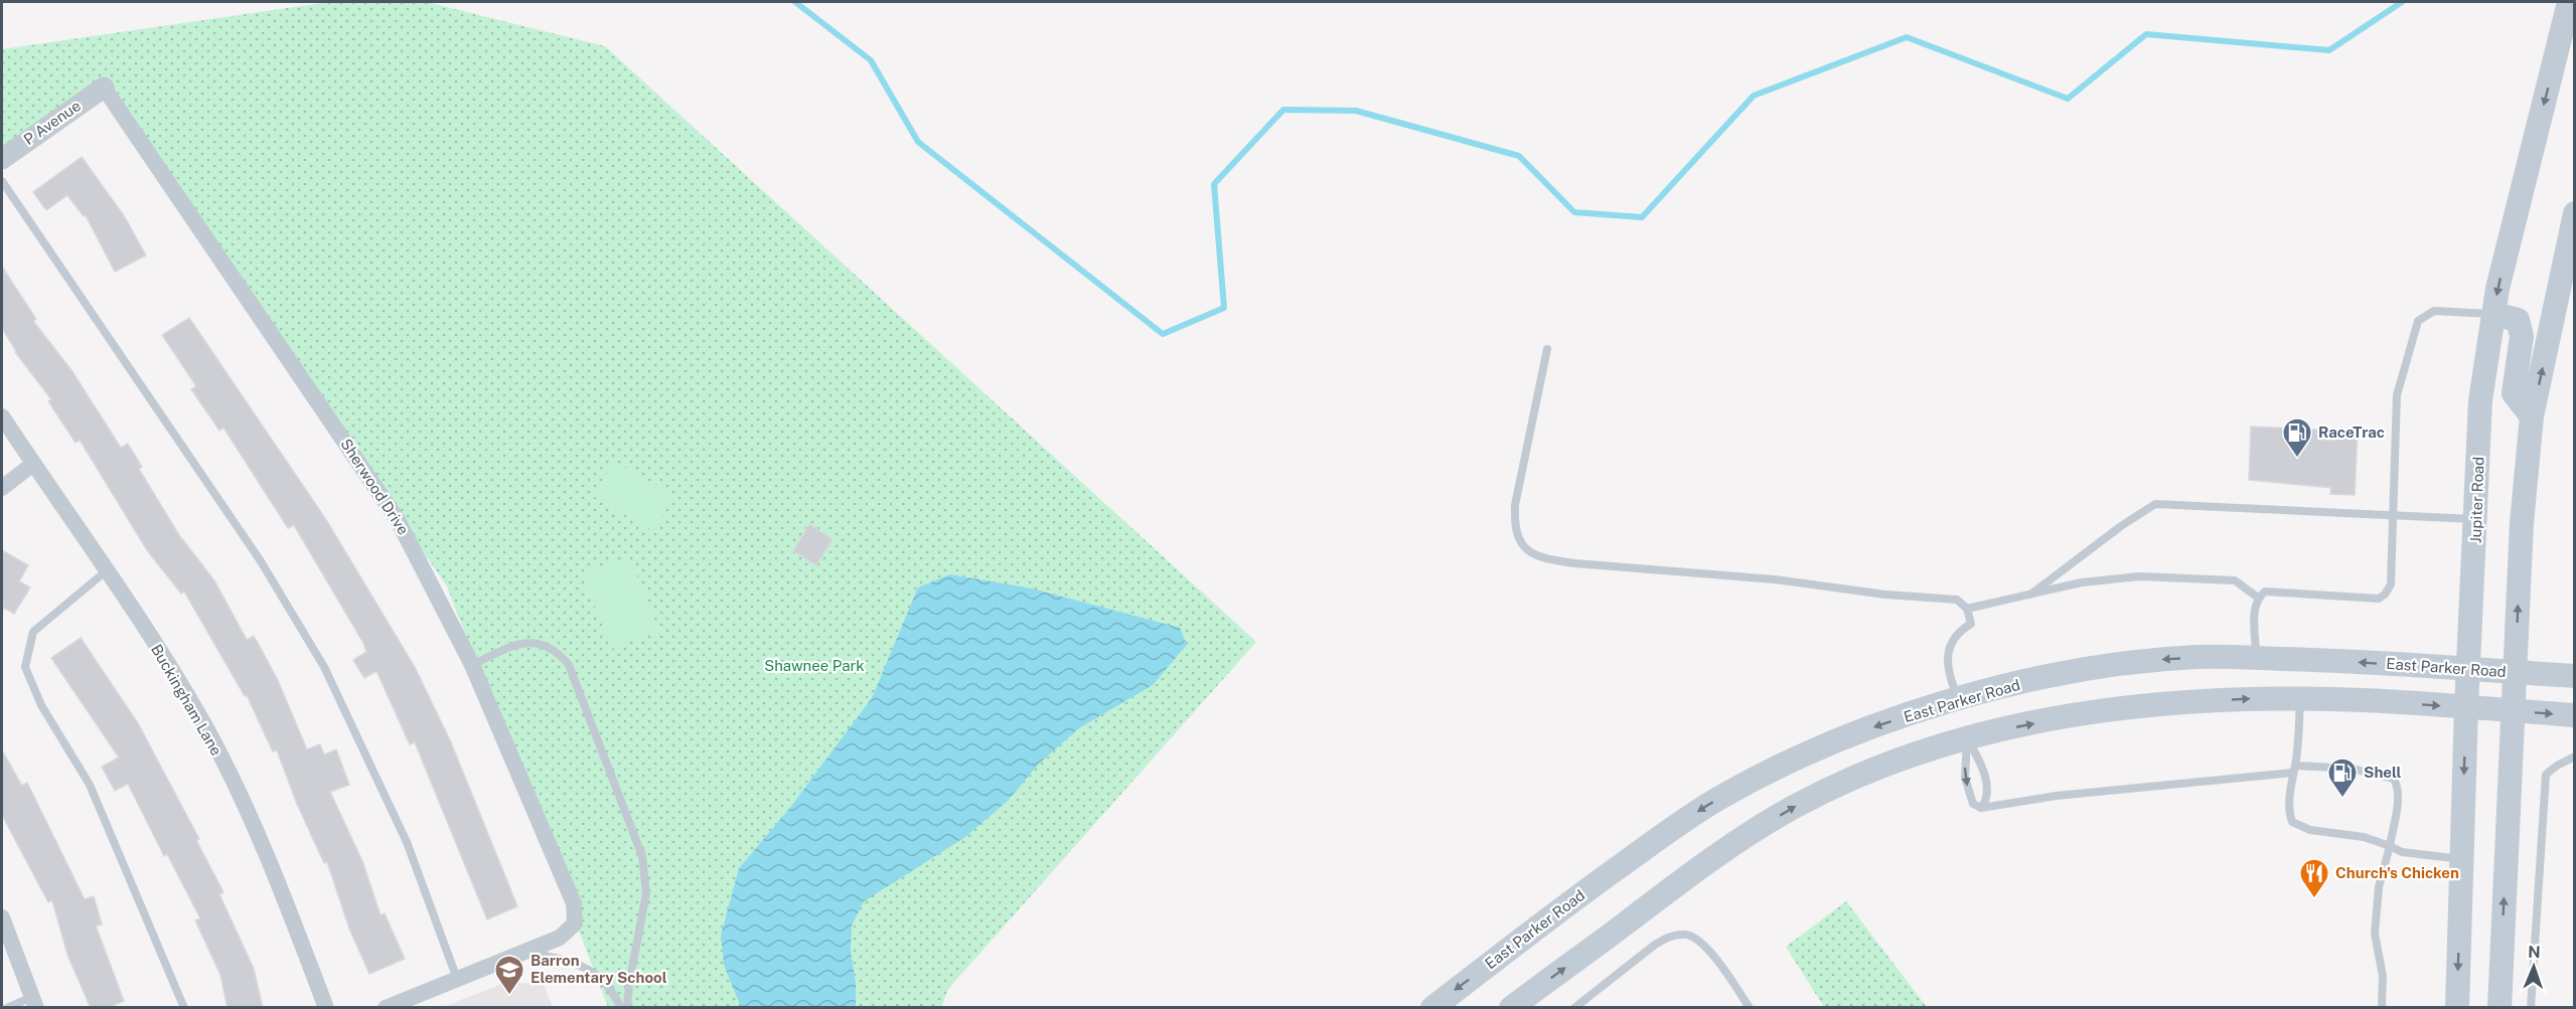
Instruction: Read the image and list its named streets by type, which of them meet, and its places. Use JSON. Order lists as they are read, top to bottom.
{
  "streets": {
    "main road": ["Jupiter Road", "East Parker Road"],
    "street": ["P Avenue", "Sherwood Drive", "Buckingham Lane"]
  },
  "crossings": [
    ["P Avenue", "Sherwood Drive"],
    ["Jupiter Road", "East Parker Road"]
  ],
  "parks": ["Shawnee Park"],
  "places": {
    "fuel station": ["RaceTrac", "Shell"],
    "restaurant": ["Church's Chicken"],
    "school or university": ["Barron Elementary School"]
  },
  "north": "top"
}
